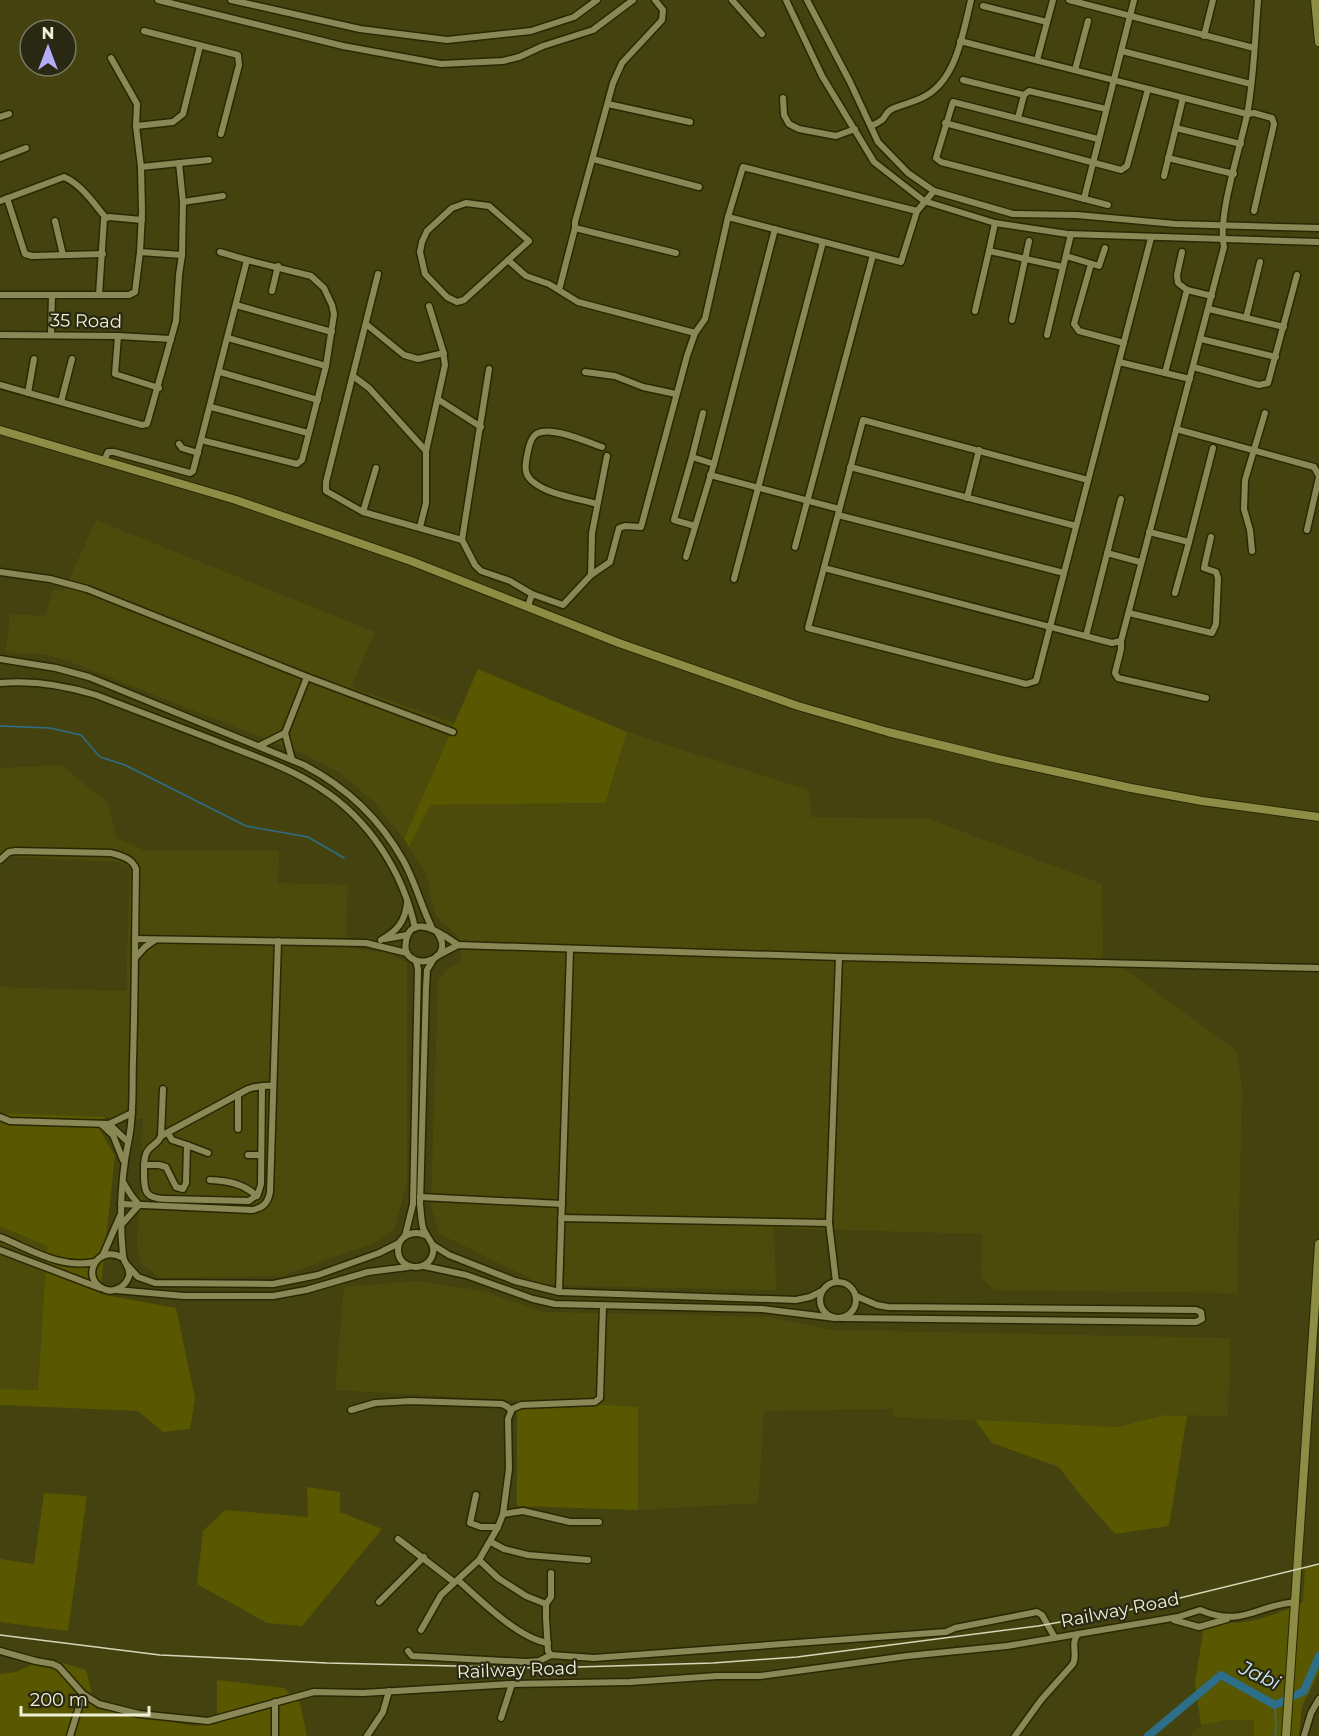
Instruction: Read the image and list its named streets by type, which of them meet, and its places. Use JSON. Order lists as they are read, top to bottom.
{
  "streets": {
    "street": ["35 Road", "Railway Road"]
  },
  "water": ["Jabi"],
  "scale_bar": "200 m",
  "north": "top"
}
